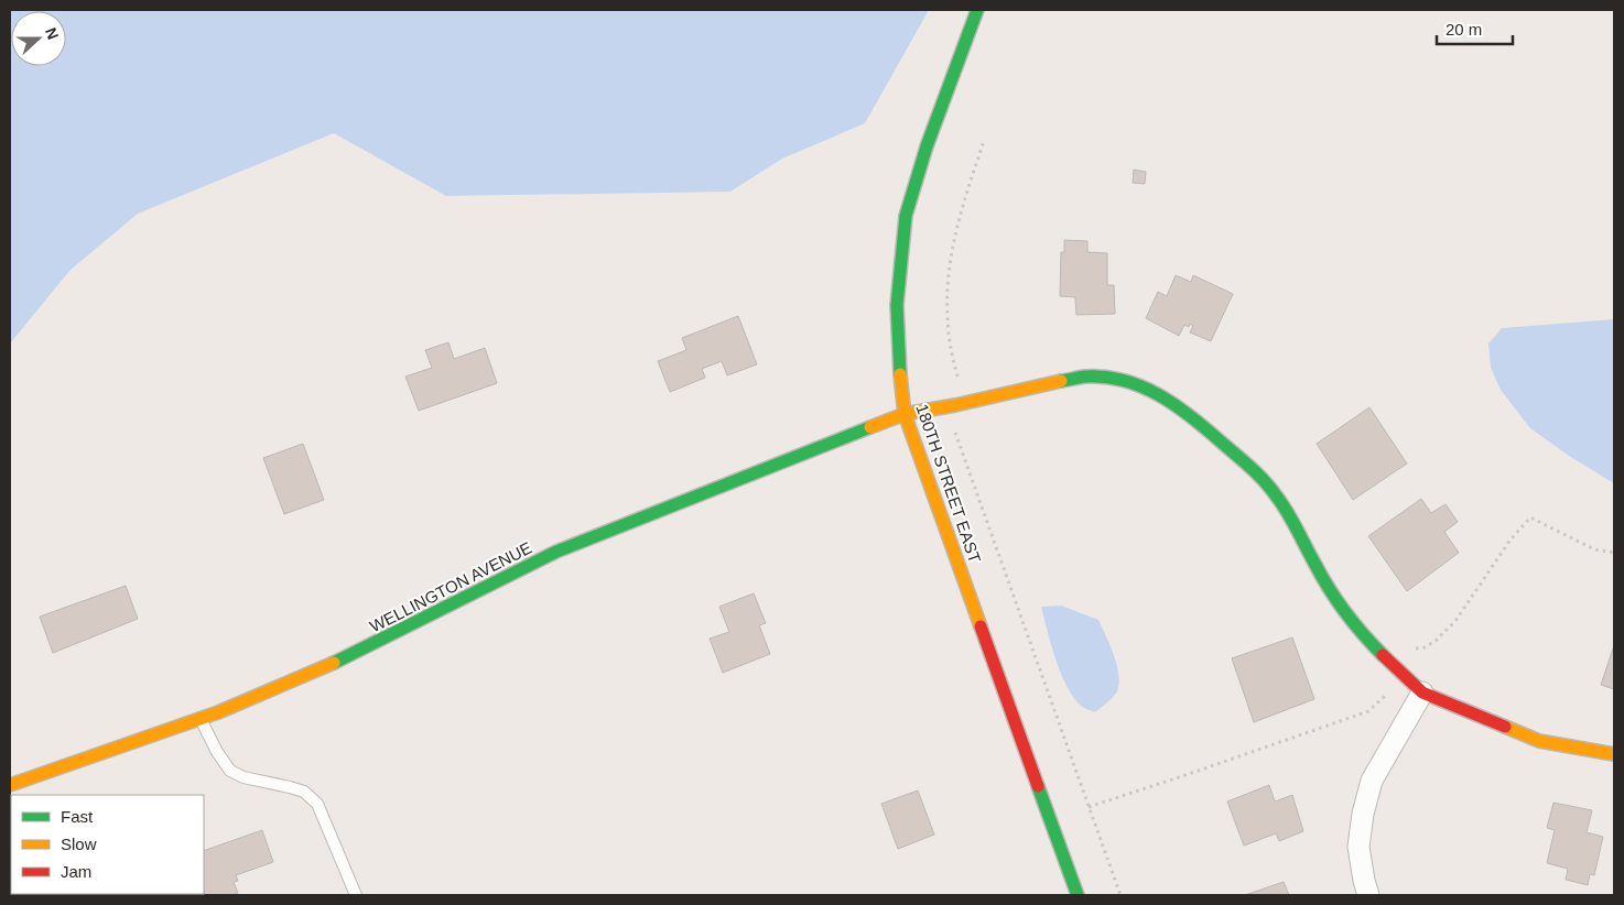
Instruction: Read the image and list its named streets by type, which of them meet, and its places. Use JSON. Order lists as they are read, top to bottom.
{
  "streets": {
    "street": ["180TH STREET EAST", "WELLINGTON AVENUE"]
  },
  "crossings": [
    ["180TH STREET EAST", "WELLINGTON AVENUE"]
  ],
  "legend": ["Fast", "Slow", "Jam"],
  "scale_bar": "20 m",
  "north": "right"
}
